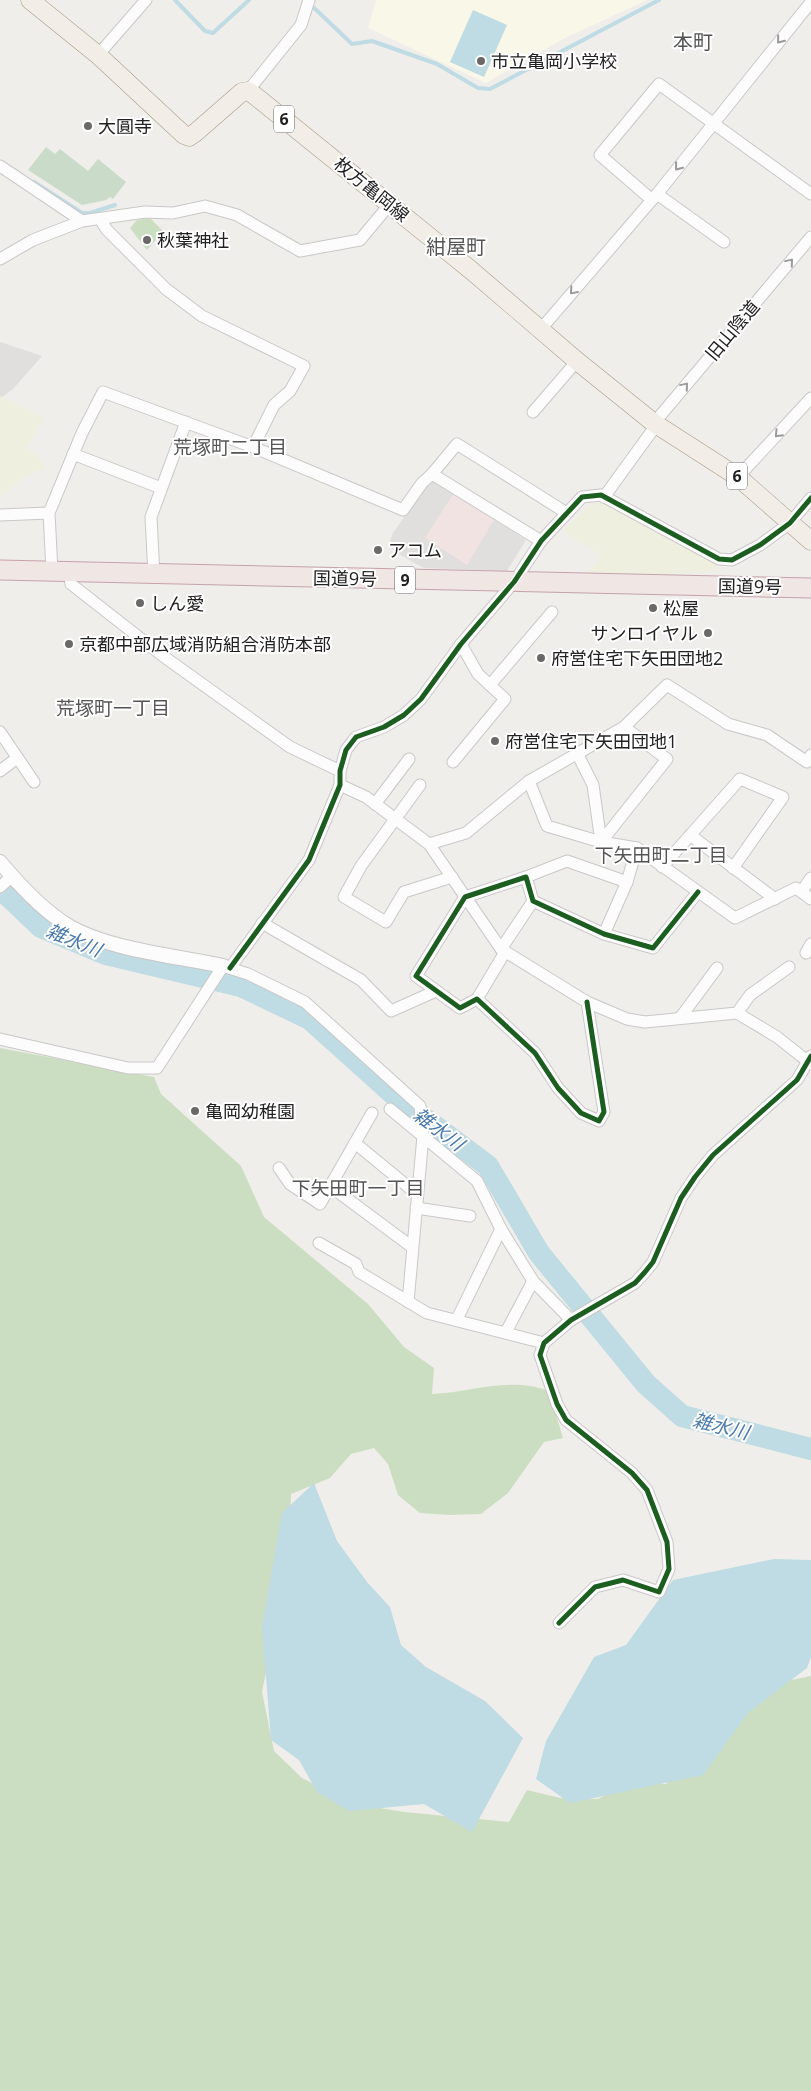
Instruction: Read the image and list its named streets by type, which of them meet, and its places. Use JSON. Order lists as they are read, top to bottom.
{
  "streets": {
    "highway": ["国道9号", "9"],
    "main road": ["6", "枚方亀岡線"],
    "street": ["旧山陰道"]
  },
  "crossings": [
    ["枚方亀岡線", "旧山陰道"]
  ],
  "one_way": ["旧山陰道"],
  "districts": [
    "本町",
    "紺屋町",
    "荒塚町二丁目",
    "荒塚町一丁目",
    "下矢田町二丁目",
    "下矢田町一丁目"
  ],
  "water": ["雑水川"],
  "places": [
    "市立亀岡小学校",
    "大圓寺",
    "秋葉神社",
    "アコム",
    "しん愛",
    "松屋",
    "サンロイヤル",
    "京都中部広域消防組合消防本部",
    "府営住宅下矢田団地2",
    "府営住宅下矢田団地1",
    "亀岡幼稚園"
  ]
}
